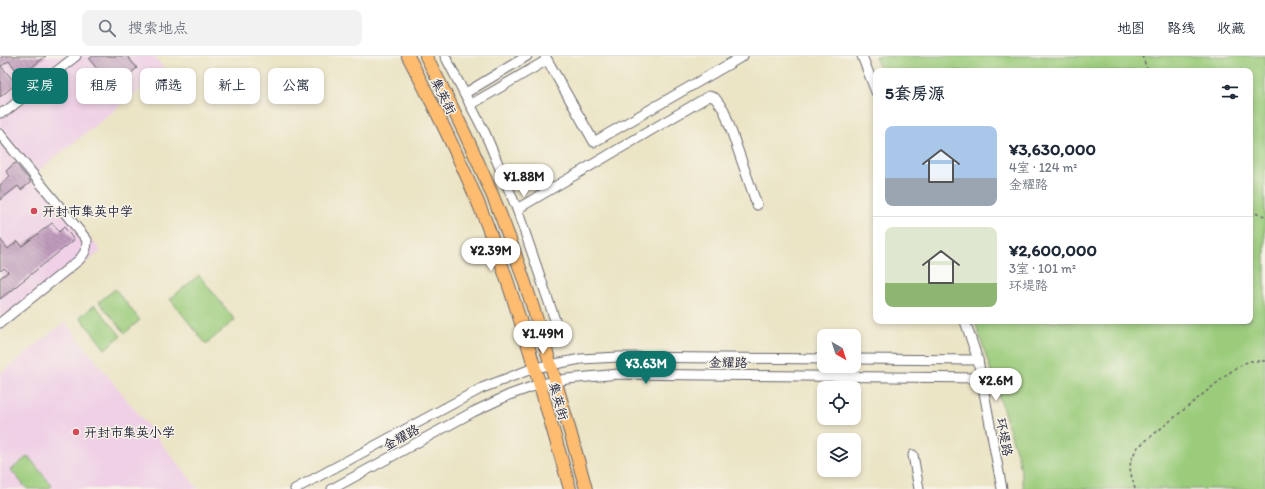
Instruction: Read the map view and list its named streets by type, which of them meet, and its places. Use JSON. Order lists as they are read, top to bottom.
{
  "streets": {
    "main road": ["集英街"],
    "street": ["金耀路", "环堤路"]
  },
  "crossings": [
    ["集英街", "金耀路"],
    ["金耀路", "环堤路"]
  ],
  "places": ["开封市集英中学", "开封市集英小学"],
  "north": "bottom right",
  "page": {
    "header": "地图",
    "search": "搜索地点",
    "nav": ["地图", "路线", "收藏"],
    "chip": [
      "买房",
      "租房",
      "筛选",
      "新上",
      "公寓"
    ],
    "heading": "5套房源",
    "list": [
      {
        "name": "¥3,630,000",
        "note": "4室 · 124 m² · 金耀路"
      },
      {
        "name": "¥2,600,000",
        "note": "3室 · 101 m² · 环堤路"
      }
    ],
    "price": [
      "¥1.88M",
      "¥2.39M",
      "¥1.49M",
      "¥3.63M",
      "¥2.6M"
    ]
  }
}
